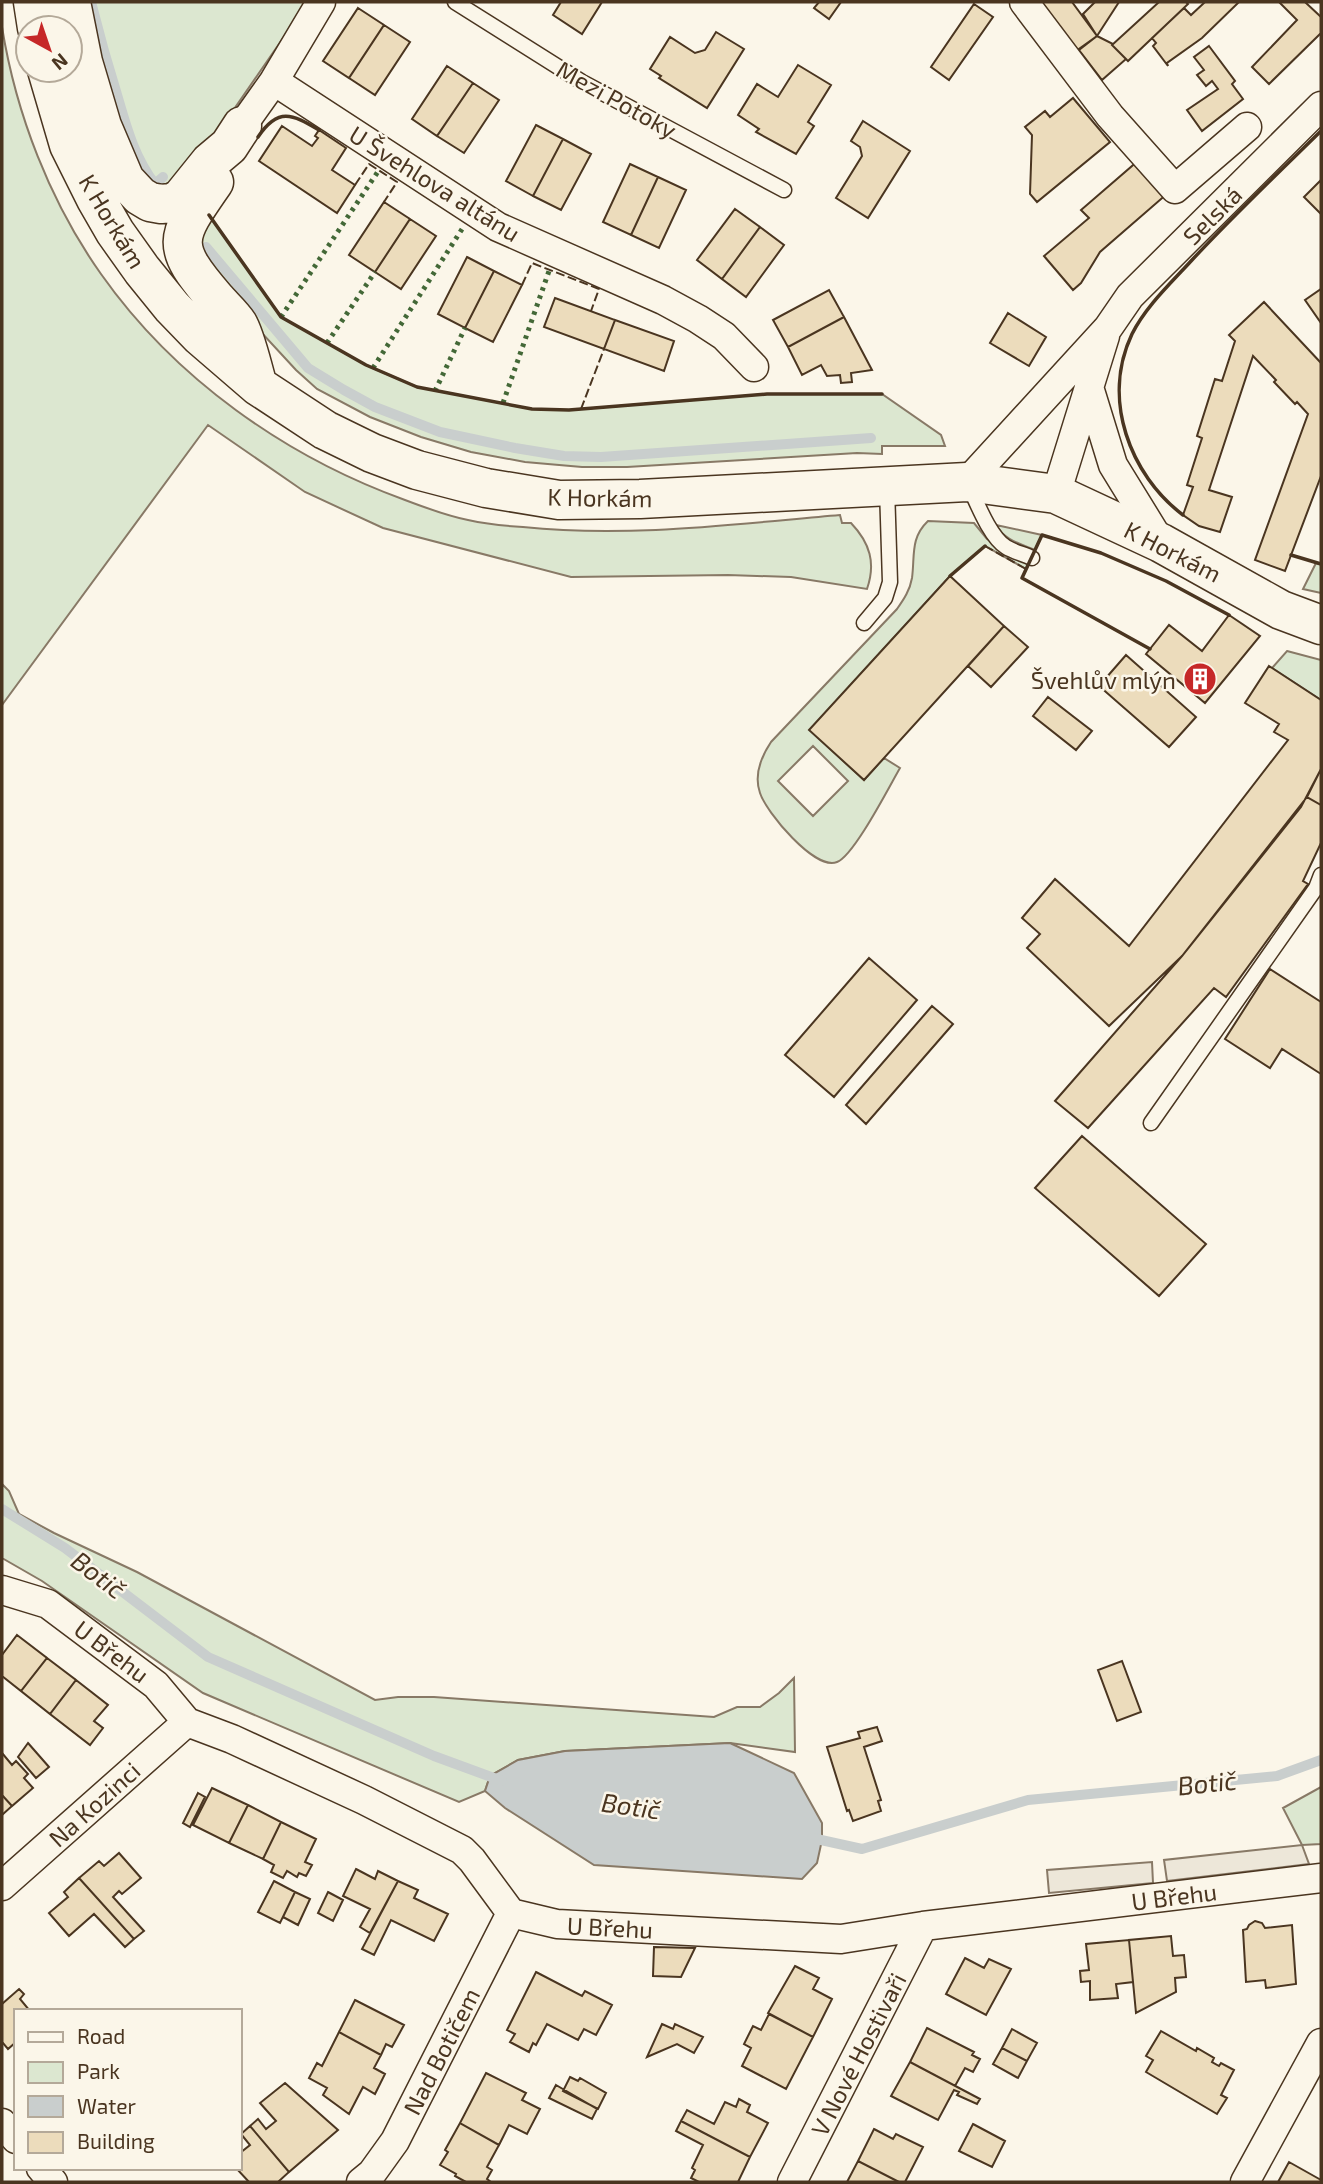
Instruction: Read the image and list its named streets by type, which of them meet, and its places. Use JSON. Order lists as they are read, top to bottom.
{
  "streets": {
    "main road": ["K Horkám"],
    "street": [
      "U Švehlova altánu",
      "Selská",
      "U Břehu",
      "Na Kozinci",
      "Nad Botičem",
      "V Nové Hostivaři"
    ],
    "lane": ["Mezi Potoky"]
  },
  "crossings": [
    ["Selská", "K Horkám"],
    ["U Břehu", "Na Kozinci"],
    ["U Břehu", "Nad Botičem"],
    ["U Břehu", "V Nové Hostivaři"]
  ],
  "water": ["Botič"],
  "places": {
    "building": ["Švehlův mlýn"]
  },
  "legend": [
    "Road",
    "Park",
    "Water",
    "Building"
  ],
  "north": "bottom right"
}
